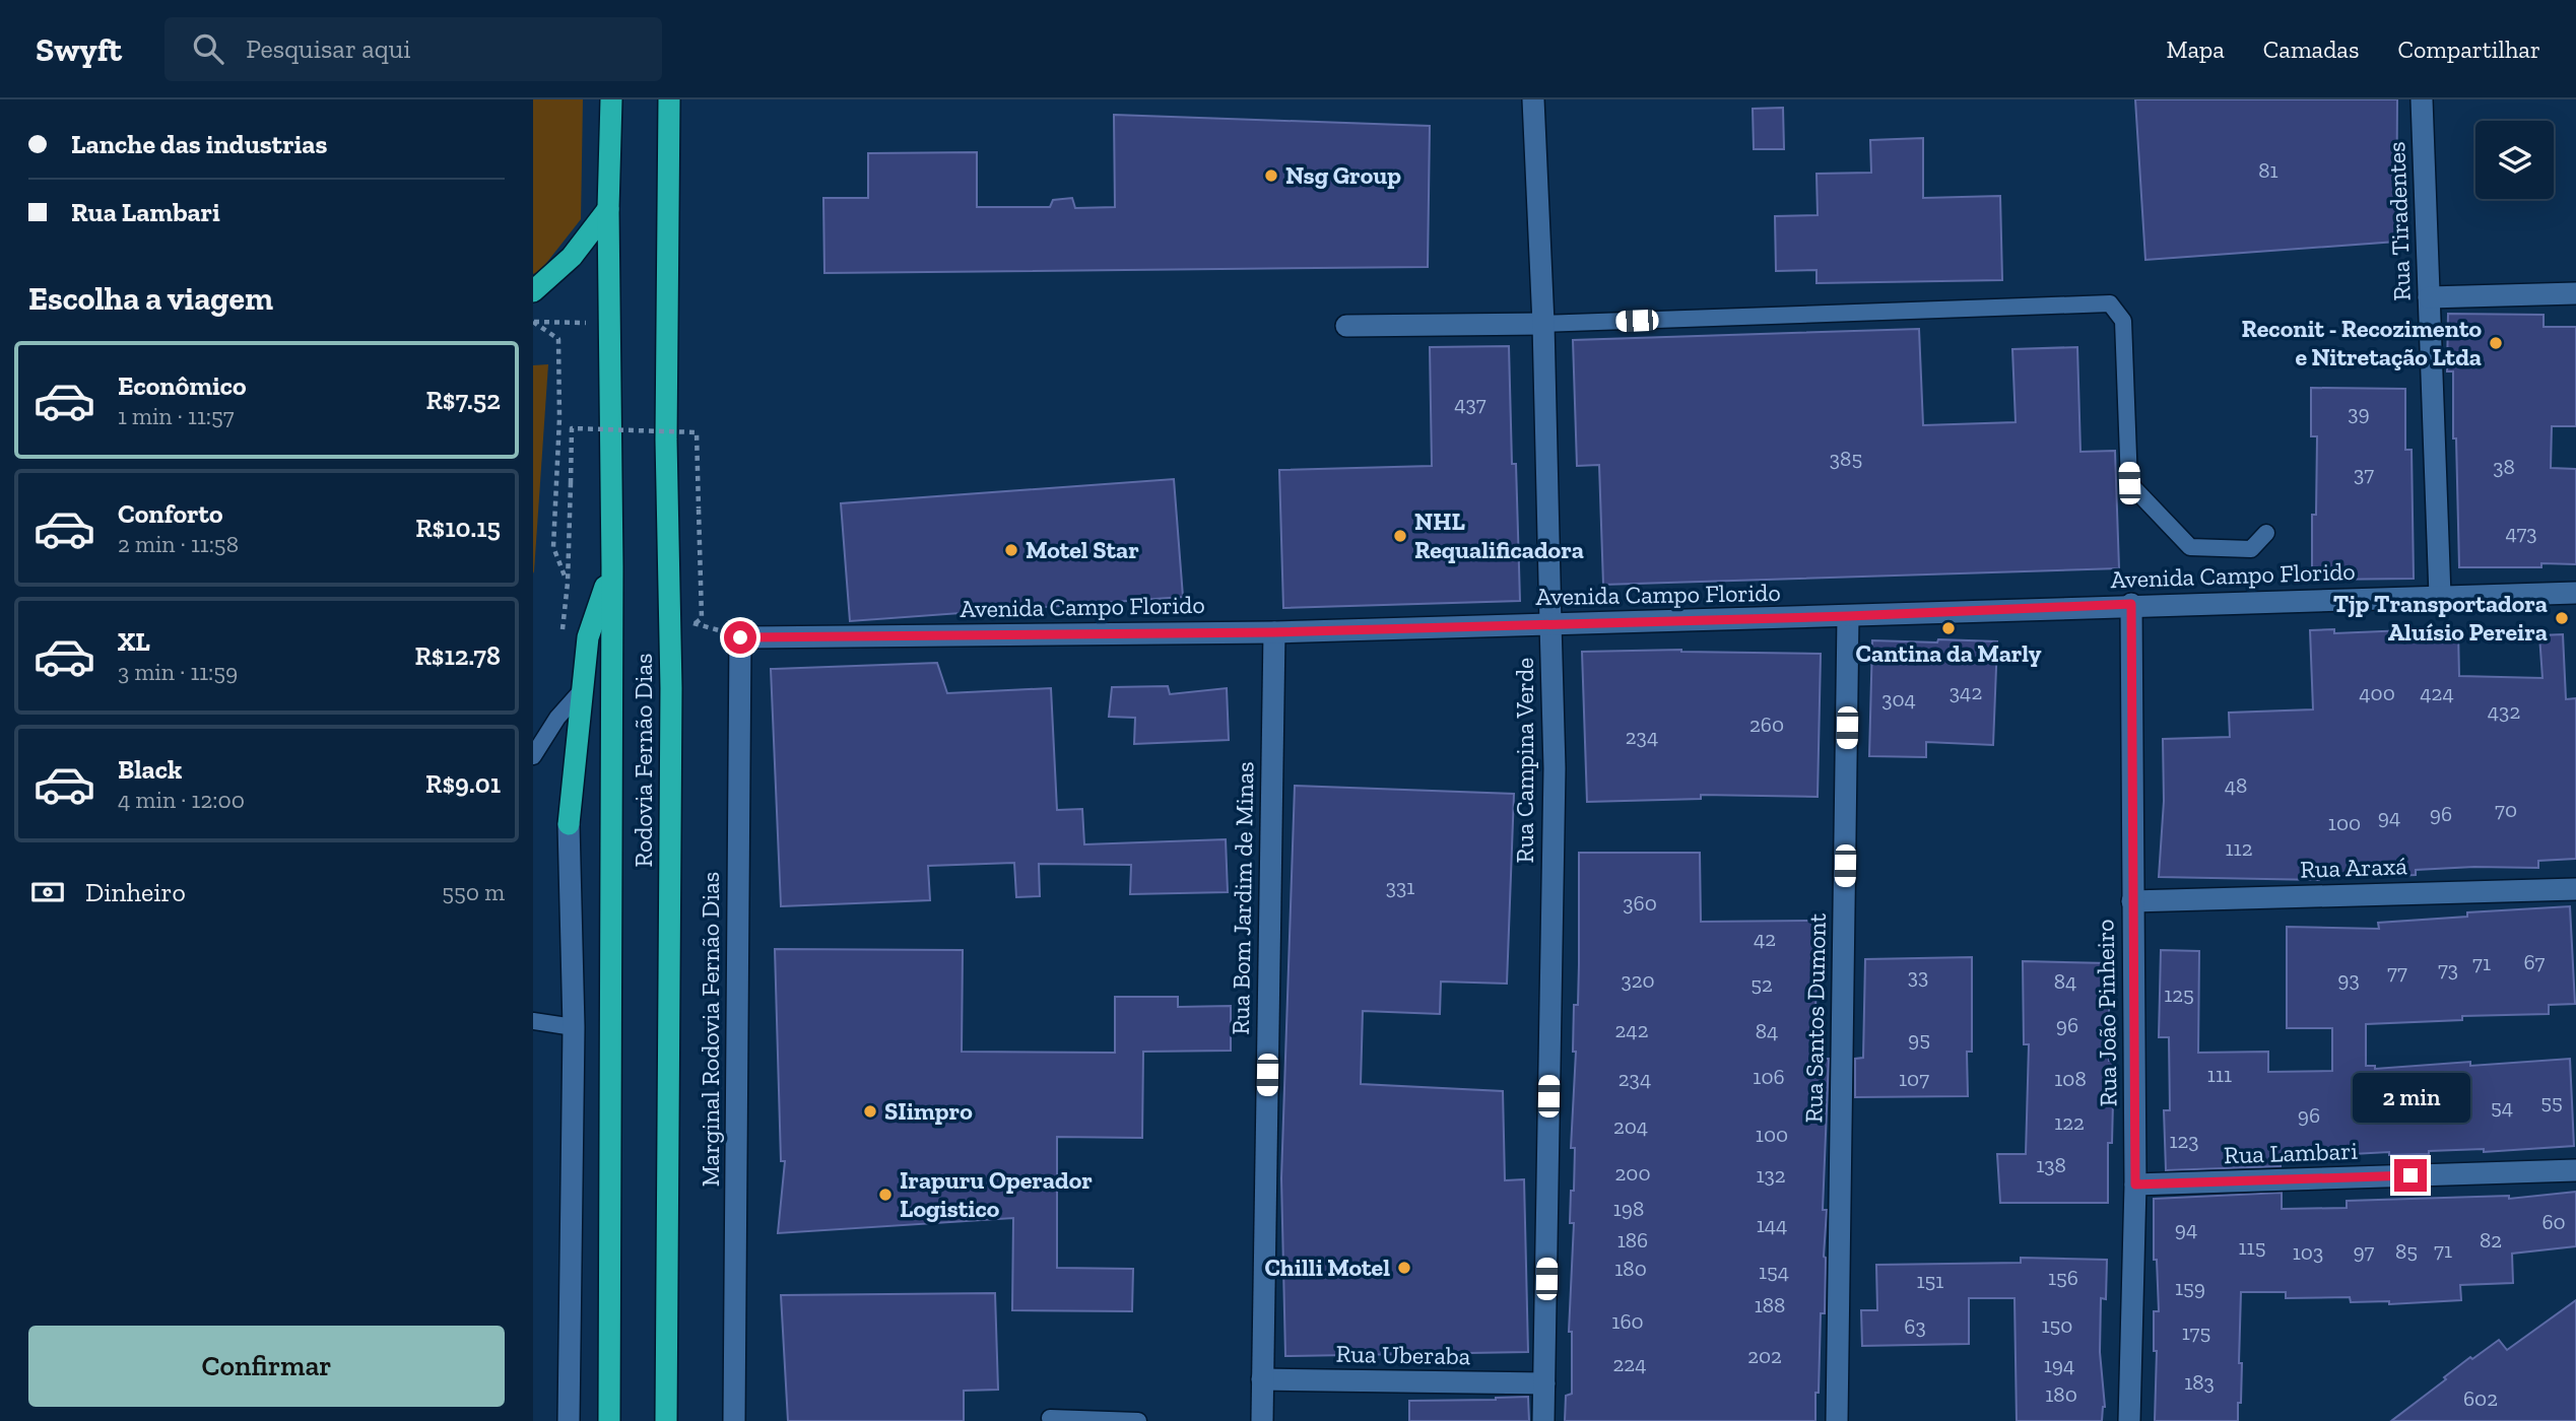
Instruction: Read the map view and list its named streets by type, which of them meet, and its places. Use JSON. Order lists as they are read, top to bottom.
{
  "streets": {
    "highway": ["Rodovia Fernão Dias"],
    "street": [
      "Rua Tiradentes",
      "Avenida Campo Florido",
      "Rua Campina Verde",
      "Rua Araxá",
      "Rua Bom Jardim de Minas",
      "Rua João Pinheiro",
      "Rua Santos Dumont",
      "Marginal Rodovia Fernão Dias",
      "Rua Lambari",
      "Rua Uberaba"
    ]
  },
  "crossings": [
    ["Rua Tiradentes", "Avenida Campo Florido"],
    ["Avenida Campo Florido", "Rua Campina Verde"],
    ["Avenida Campo Florido", "Rua Bom Jardim de Minas"],
    ["Avenida Campo Florido", "Rua João Pinheiro"],
    ["Avenida Campo Florido", "Rua Santos Dumont"],
    ["Avenida Campo Florido", "Marginal Rodovia Fernão Dias"],
    ["Rua Campina Verde", "Rua Uberaba"],
    ["Rua Araxá", "Rua João Pinheiro"],
    ["Rua Bom Jardim de Minas", "Rua Uberaba"],
    ["Rua João Pinheiro", "Rua Lambari"]
  ],
  "places": [
    "Nsg Group",
    "Reconit - Recozimento e Nitretação Ltda",
    "NHL Requalificadora",
    "Motel Star",
    "Tjp Transportadora Aluísio Pereira",
    "Cantina da Marly",
    "SIimpro",
    "Irapuru Operador Logistico",
    "Chilli Motel"
  ],
  "house_numbers": [
    "81",
    "437",
    "39",
    "385",
    "38",
    "37",
    "473",
    "342",
    "400",
    "424",
    "304",
    "432",
    "260",
    "234",
    "48",
    "70",
    "96",
    "94",
    "100",
    "112",
    "331",
    "360",
    "42",
    "67",
    "71",
    "73",
    "77",
    "33",
    "93",
    "320",
    "84",
    "52",
    "125",
    "96",
    "242",
    "84",
    "95",
    "111",
    "106",
    "234",
    "107",
    "108",
    "55",
    "54",
    "96",
    "122",
    "204",
    "100",
    "123",
    "138",
    "200",
    "132",
    "198",
    "60",
    "144",
    "94",
    "186",
    "82",
    "115",
    "71",
    "97",
    "85",
    "103",
    "180",
    "154",
    "156",
    "151",
    "159",
    "188",
    "160",
    "150",
    "63",
    "175",
    "202",
    "224",
    "194",
    "183",
    "180",
    "602"
  ],
  "page": {
    "header": "Swyft",
    "search": "Pesquisar aqui",
    "nav": ["Mapa", "Camadas", "Compartilhar"],
    "banner": ["Lanche das industrias", "Rua Lambari"],
    "heading": "Escolha a viagem",
    "list": [
      {
        "name": "Econômico",
        "note": "1 min · 11:57",
        "value": "R$7.52"
      },
      {
        "name": "Conforto",
        "note": "2 min · 11:58",
        "value": "R$10.15"
      },
      {
        "name": "XL",
        "note": "3 min · 11:59",
        "value": "R$12.78"
      },
      {
        "name": "Black",
        "note": "4 min · 12:00",
        "value": "R$9.01"
      }
    ],
    "pay": ["Dinheiro", "550 m"],
    "bubble": "2 min",
    "buttons": "Confirmar"
  }
}
